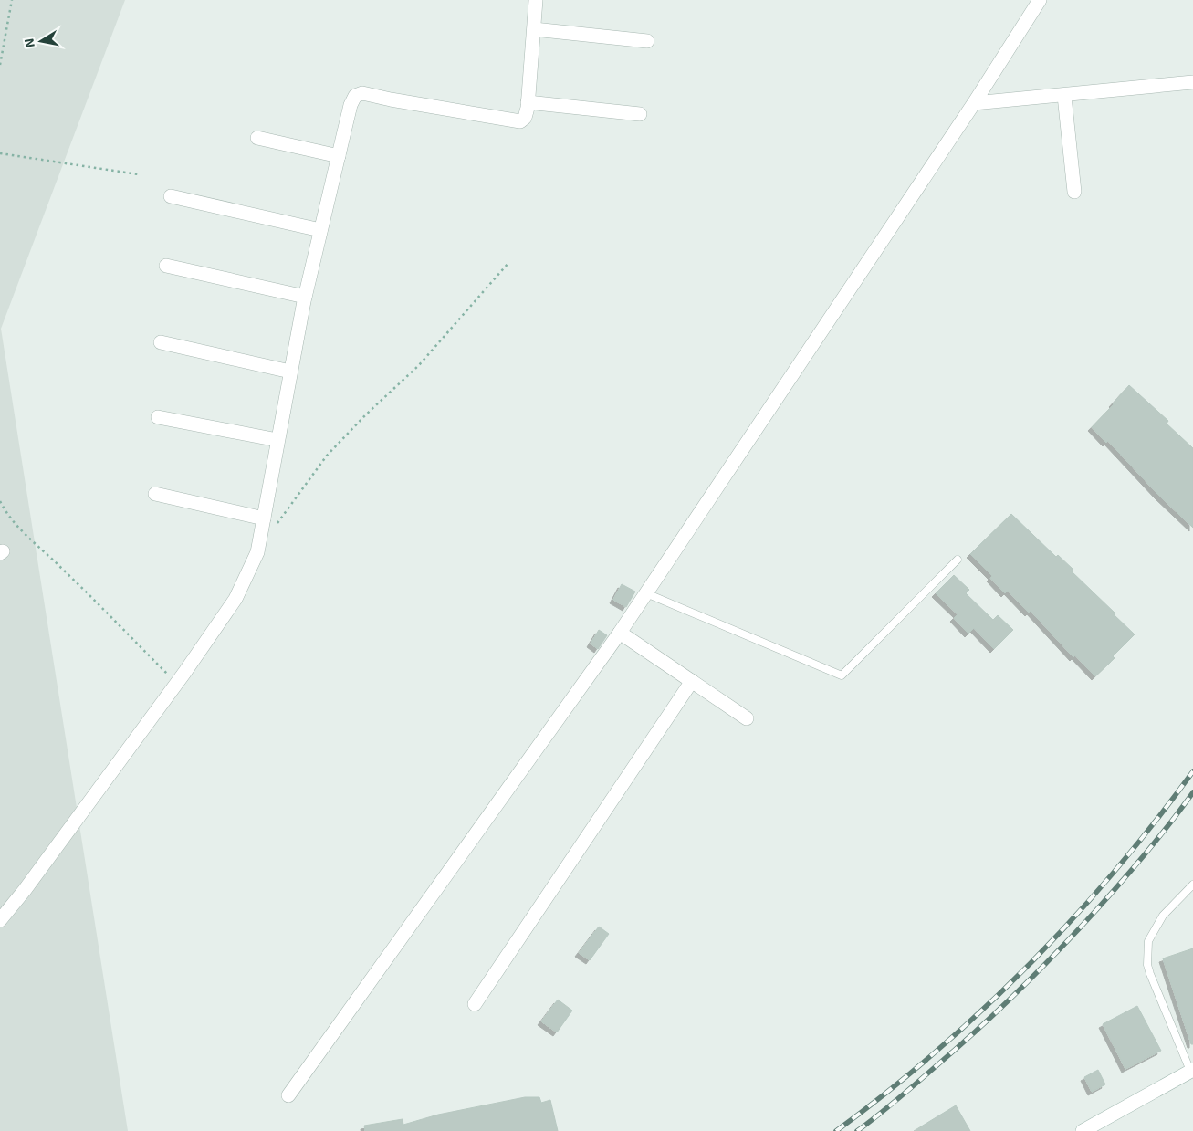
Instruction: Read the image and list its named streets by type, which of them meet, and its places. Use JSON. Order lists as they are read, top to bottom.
{
  "north": "left"
}
